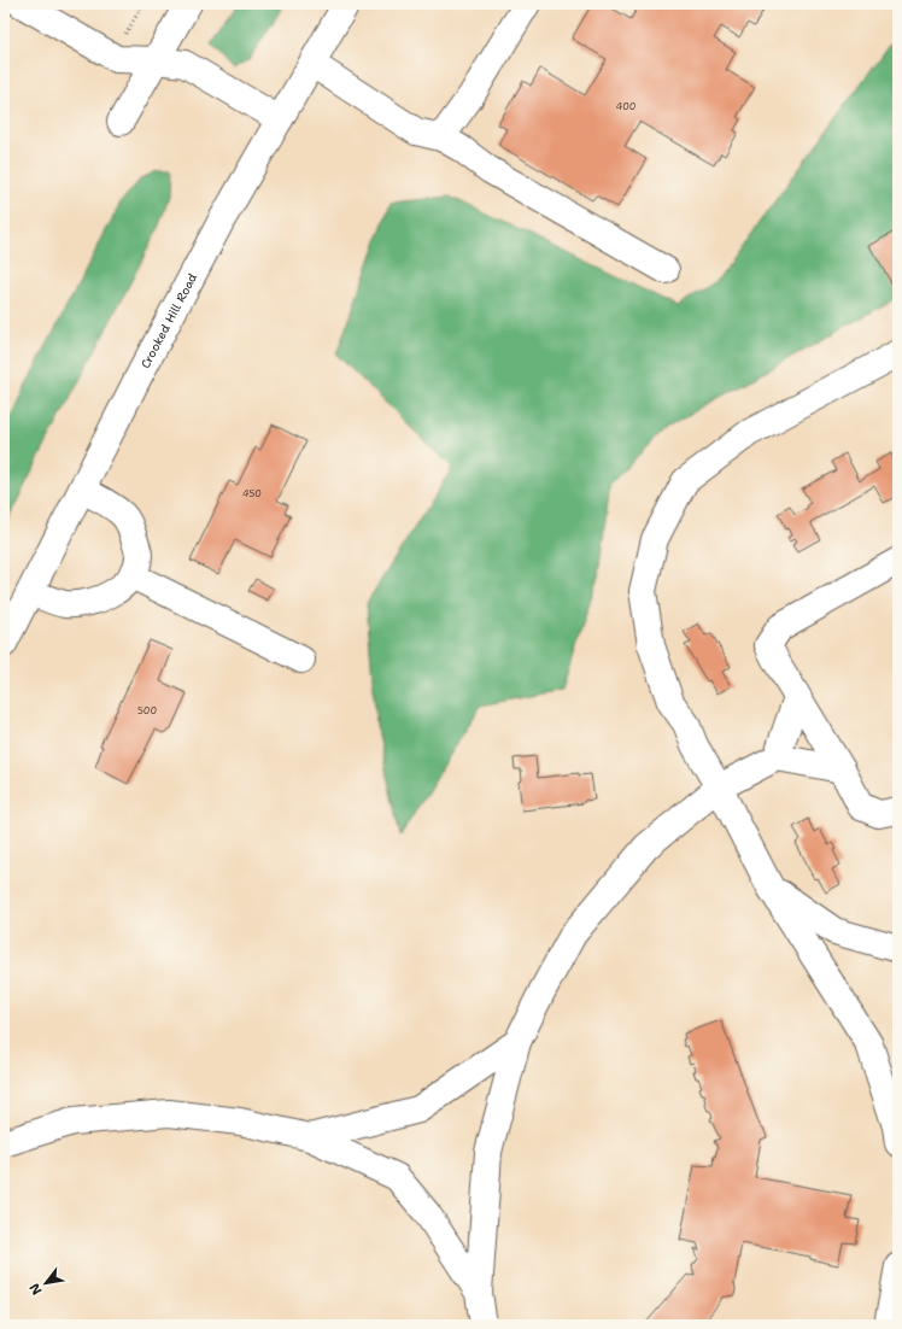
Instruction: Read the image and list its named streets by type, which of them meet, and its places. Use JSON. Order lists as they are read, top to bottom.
{
  "streets": {
    "main road": ["Crooked Hill Road"]
  },
  "house_numbers": ["400", "450", "500"],
  "north": "bottom left"
}
